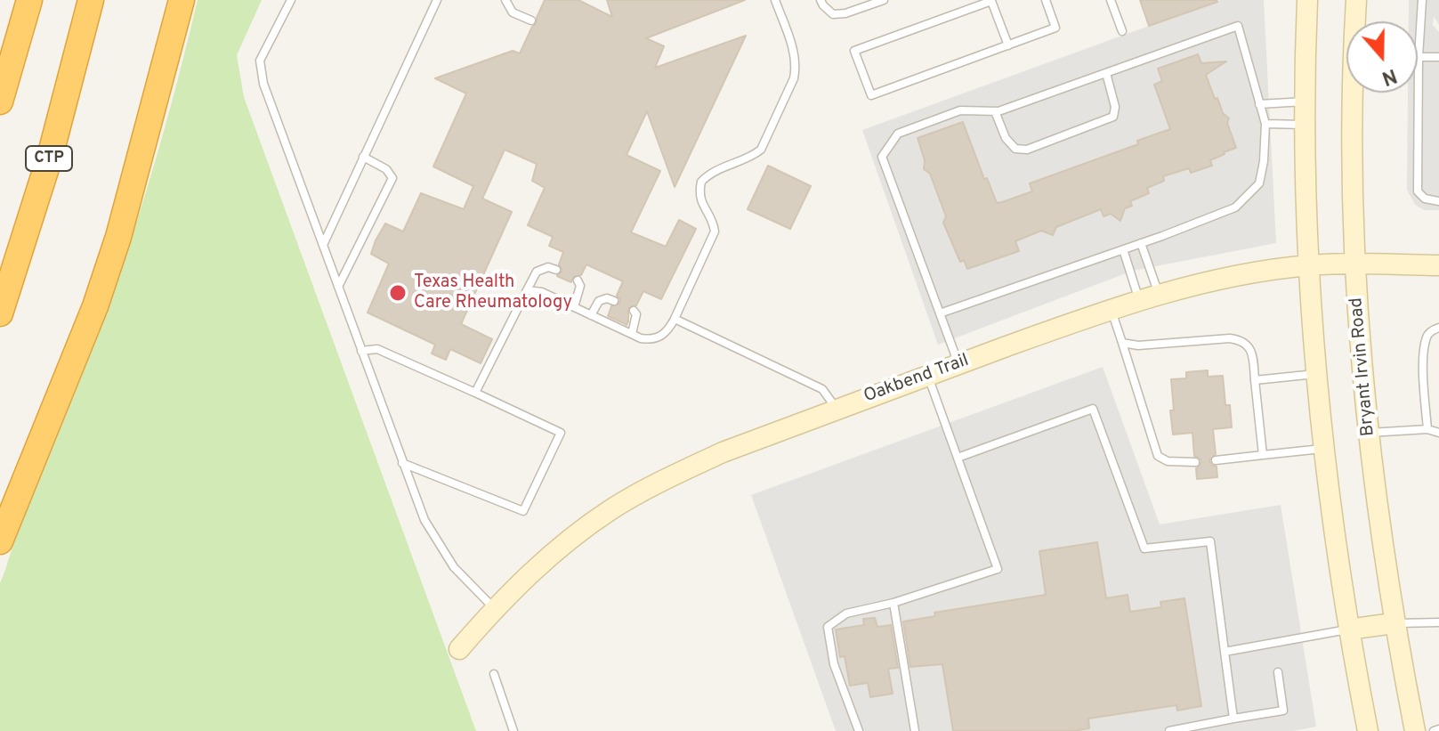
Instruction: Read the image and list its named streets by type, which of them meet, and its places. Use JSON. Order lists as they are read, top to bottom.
{
  "streets": {
    "highway": ["CTP"],
    "main road": ["Bryant Irvin Road", "Oakbend Trail"]
  },
  "crossings": [
    ["Bryant Irvin Road", "Oakbend Trail"]
  ],
  "places": ["Texas Health Care Rheumatology"],
  "north": "bottom"
}
